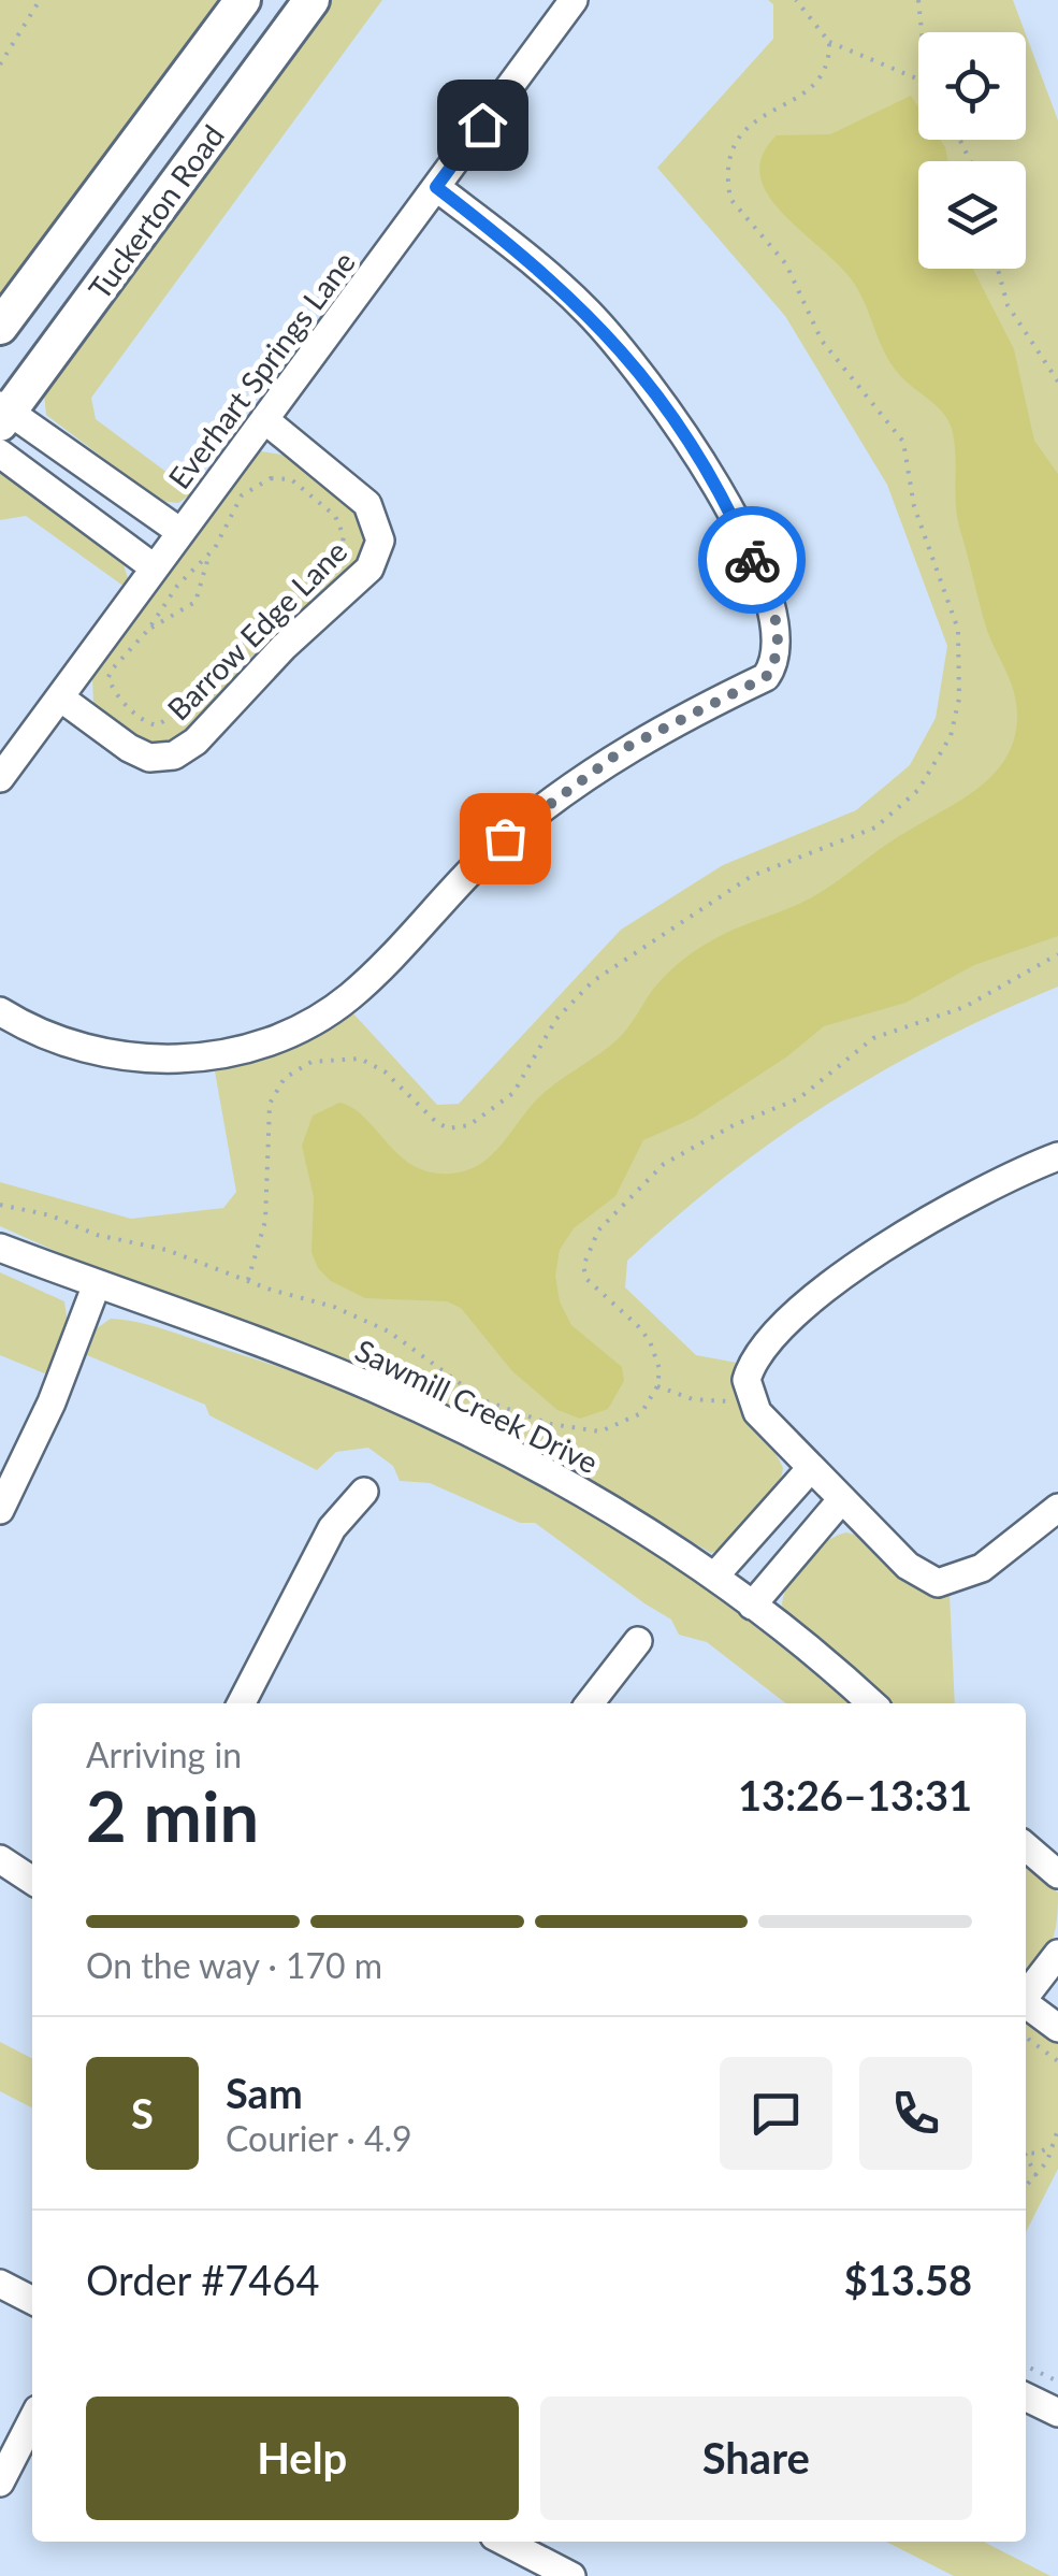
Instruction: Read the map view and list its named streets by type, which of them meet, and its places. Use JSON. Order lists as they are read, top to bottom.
{
  "streets": {
    "main road": ["Tuckerton Road"],
    "street": ["Everhart Springs Lane", "Barrow Edge Lane", "Sawmill Creek Drive"]
  },
  "crossings": [
    ["Everhart Springs Lane", "Barrow Edge Lane"]
  ],
  "page": {
    "heading": ["2 min", "Arriving in", "13:26–13:31"],
    "panel": [
      "Sam",
      "Courier · 4.9",
      "Order #7464",
      "$13.58"
    ],
    "bar": "On the way · 170 m",
    "round": "S",
    "buttons": ["Help", "Share"]
  }
}
